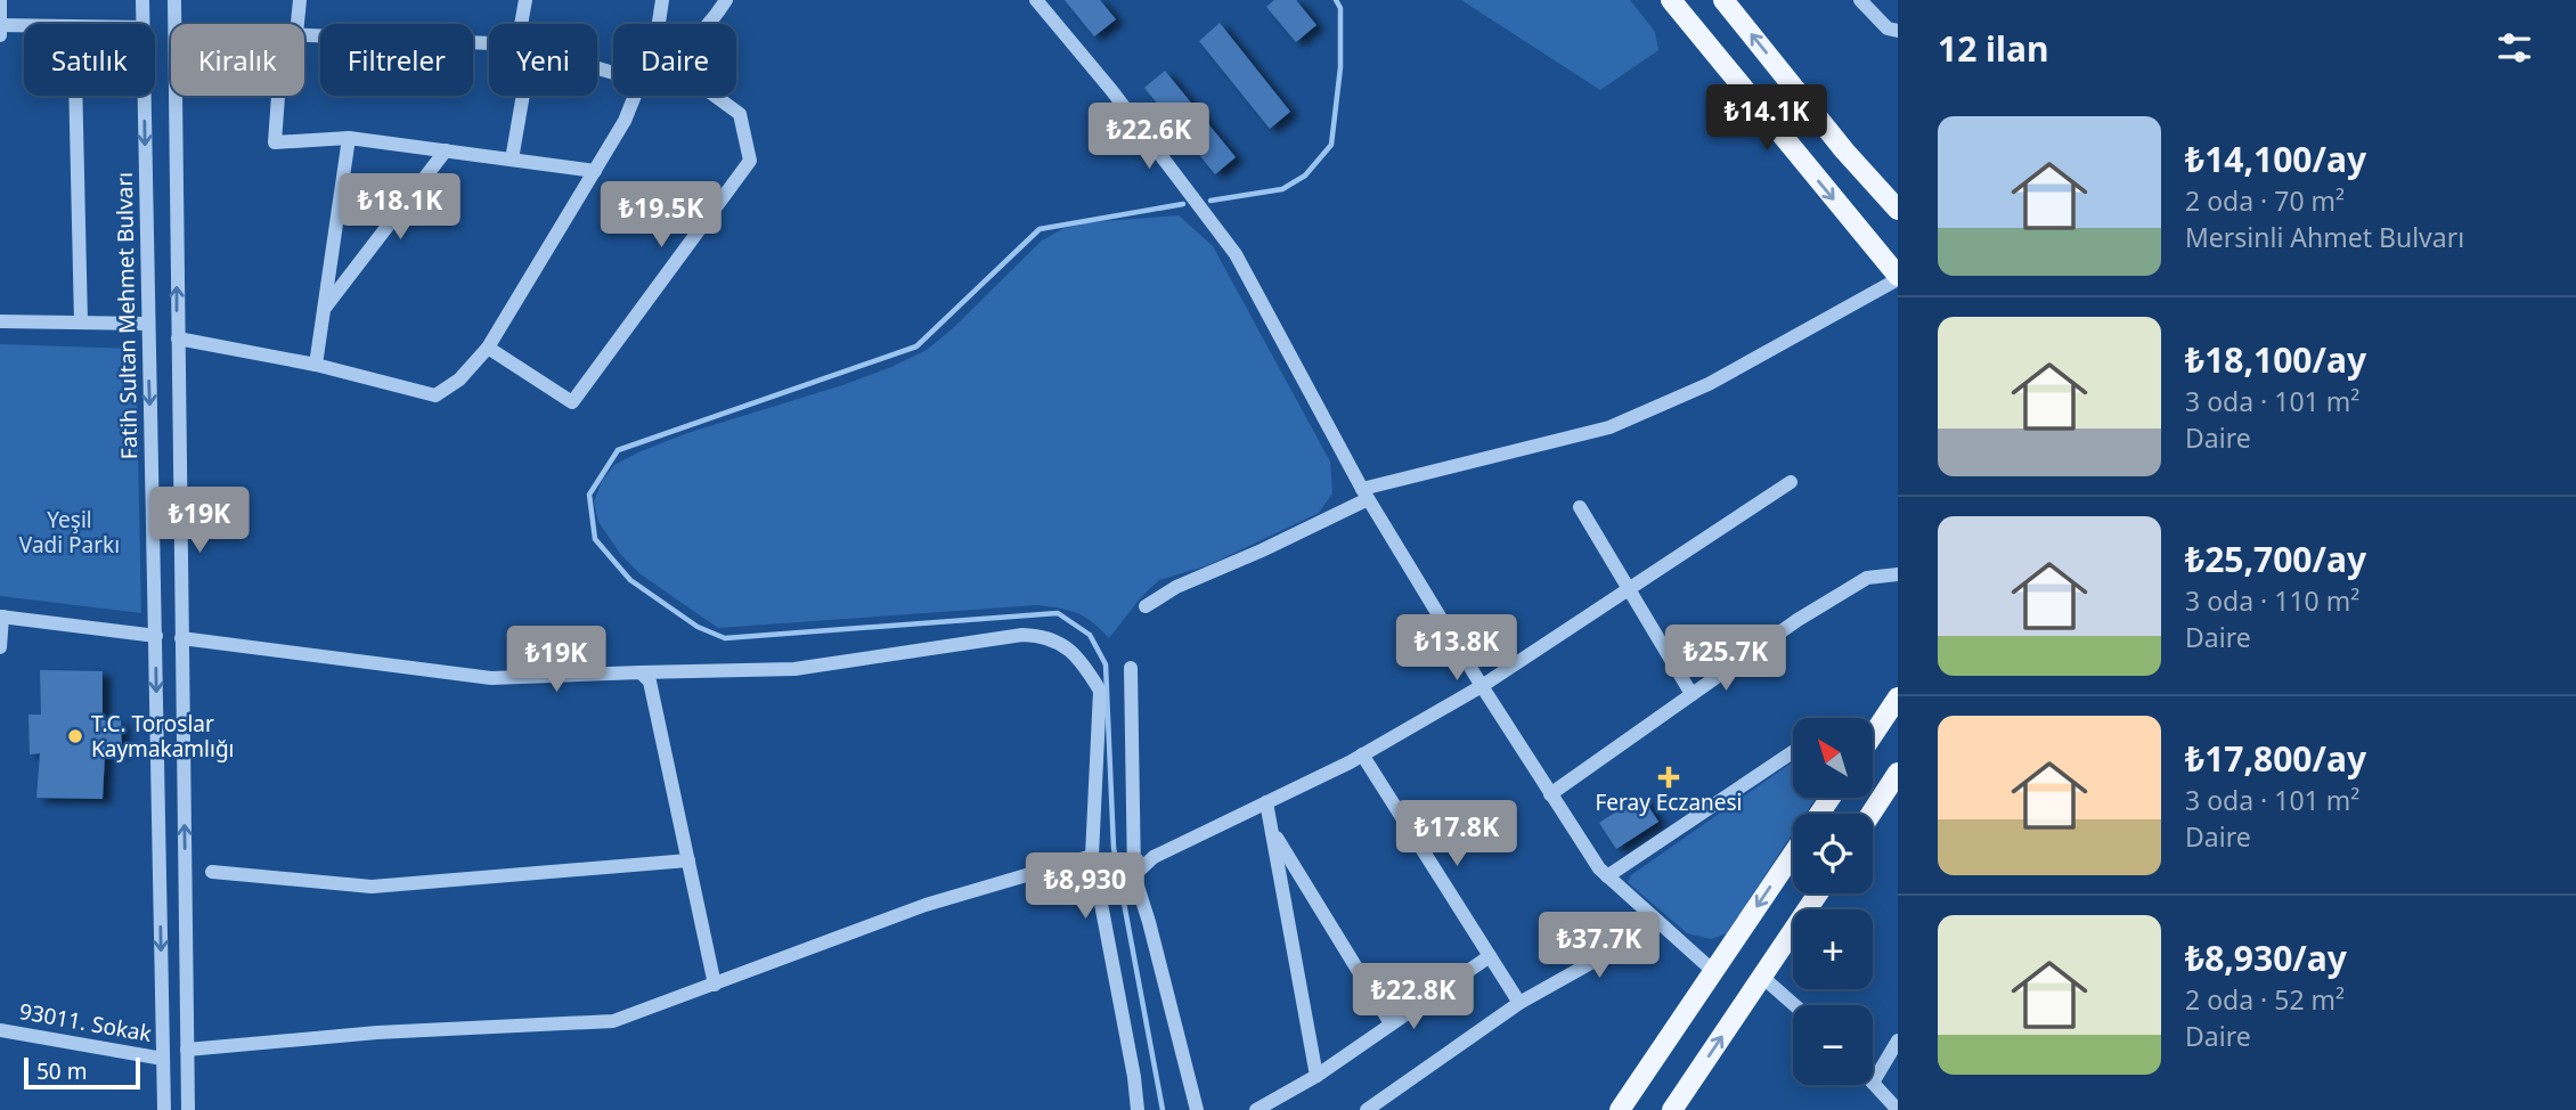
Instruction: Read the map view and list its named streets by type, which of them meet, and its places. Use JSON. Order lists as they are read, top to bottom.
{
  "streets": {
    "street": ["Fatih Sultan Mehmet Bulvarı", "93011. Sokak"]
  },
  "crossings": [
    ["Fatih Sultan Mehmet Bulvarı", "93011. Sokak"]
  ],
  "parks": ["Yeşil Vadi Parkı"],
  "places": {
    "other": ["T.C. Toroslar Kaymakamlığı"],
    "health": ["Feray Eczanesi"]
  },
  "scale_bar": "50 m",
  "north": "top left",
  "page": {
    "heading": "12 ilan",
    "chip": [
      "Satılık",
      "Kiralık",
      "Filtreler",
      "Yeni",
      "Daire"
    ],
    "price": [
      "₺14.1K",
      "₺22.6K",
      "₺18.1K",
      "₺19.5K",
      "₺19K",
      "₺13.8K",
      "₺25.7K",
      "₺19K",
      "₺17.8K",
      "₺8,930",
      "₺37.7K",
      "₺22.8K"
    ],
    "list": [
      {
        "name": "₺14,100/ay",
        "note": "2 oda · 70 m² · Mersinli Ahmet Bulvarı"
      },
      {
        "name": "₺18,100/ay",
        "note": "3 oda · 101 m² · Daire"
      },
      {
        "name": "₺25,700/ay",
        "note": "3 oda · 110 m² · Daire"
      },
      {
        "name": "₺17,800/ay",
        "note": "3 oda · 101 m² · Daire"
      },
      {
        "name": "₺8,930/ay",
        "note": "2 oda · 52 m² · Daire"
      }
    ],
    "map_buttons": ["+", "−"],
    "scale": "50 m"
  }
}
